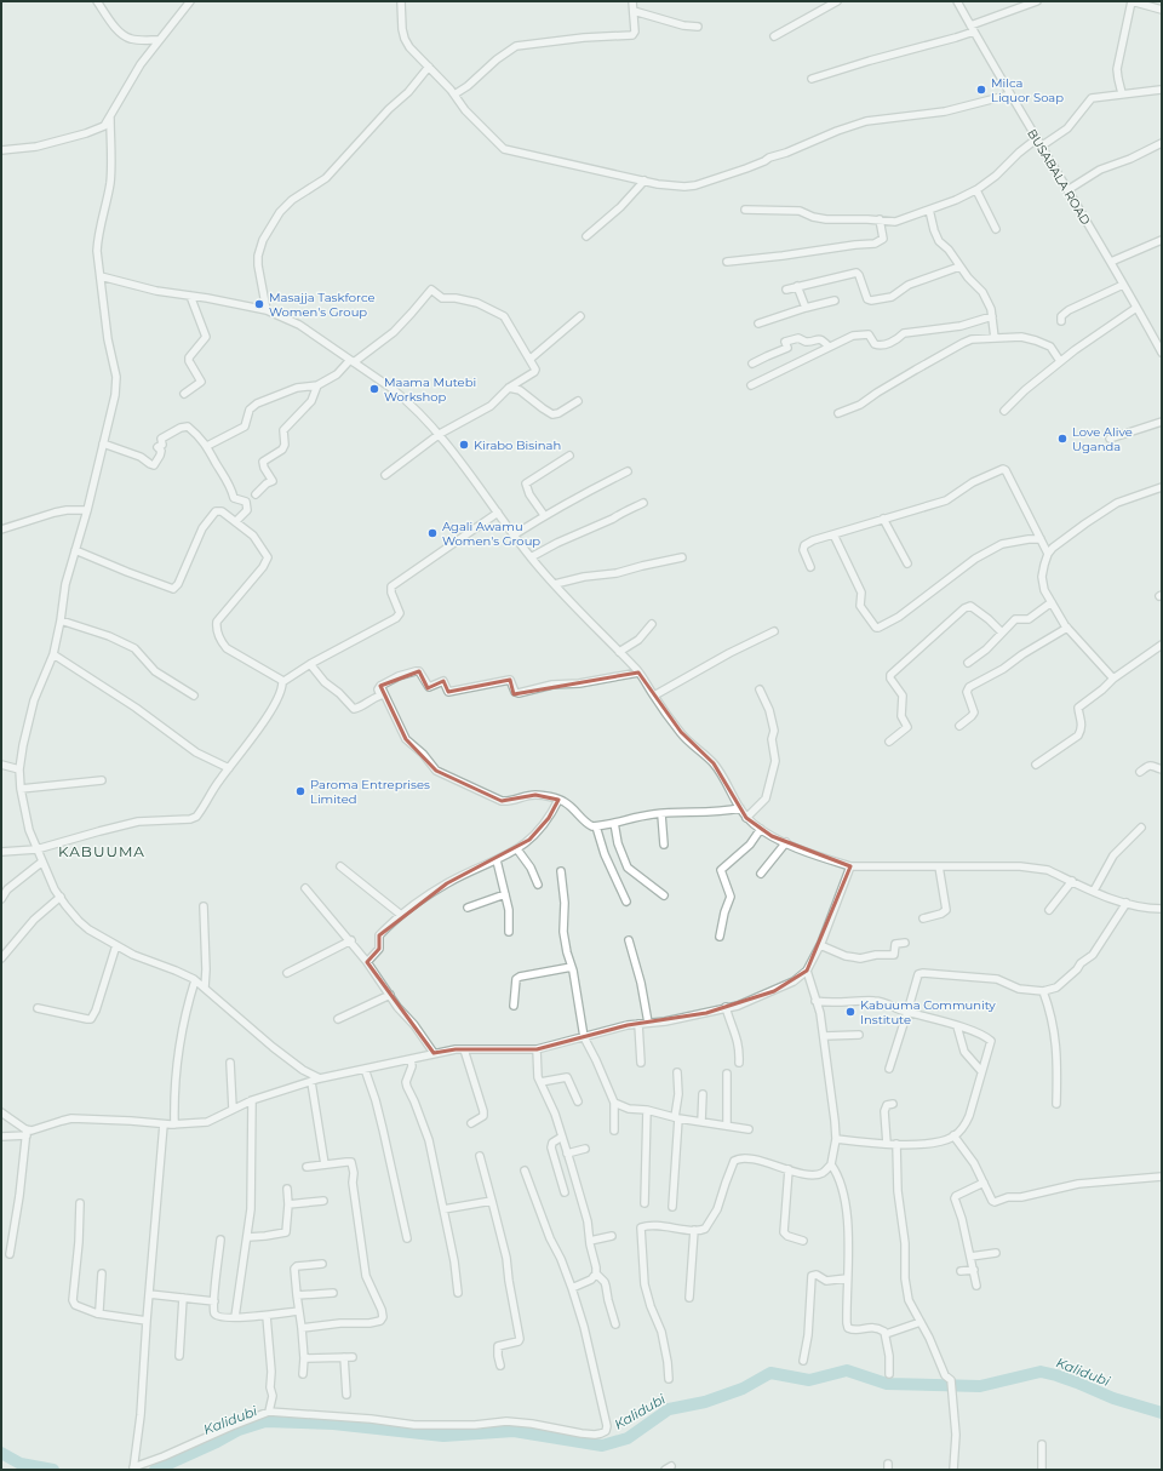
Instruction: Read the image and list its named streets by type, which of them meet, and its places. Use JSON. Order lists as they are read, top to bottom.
{
  "streets": {
    "street": ["BUSABALA ROAD"]
  },
  "districts": ["KABUUMA"],
  "water": ["Kalidubi"],
  "places": [
    "Milca Liquor Soap",
    "Masajja Taskforce Women's Group",
    "Maama Mutebi Workshop",
    "Love Alive Uganda",
    "Kirabo Bisinah",
    "Agali Awamu Women's Group",
    "Paroma Entreprises Limited",
    "Kabuuma Community Institute"
  ]
}
